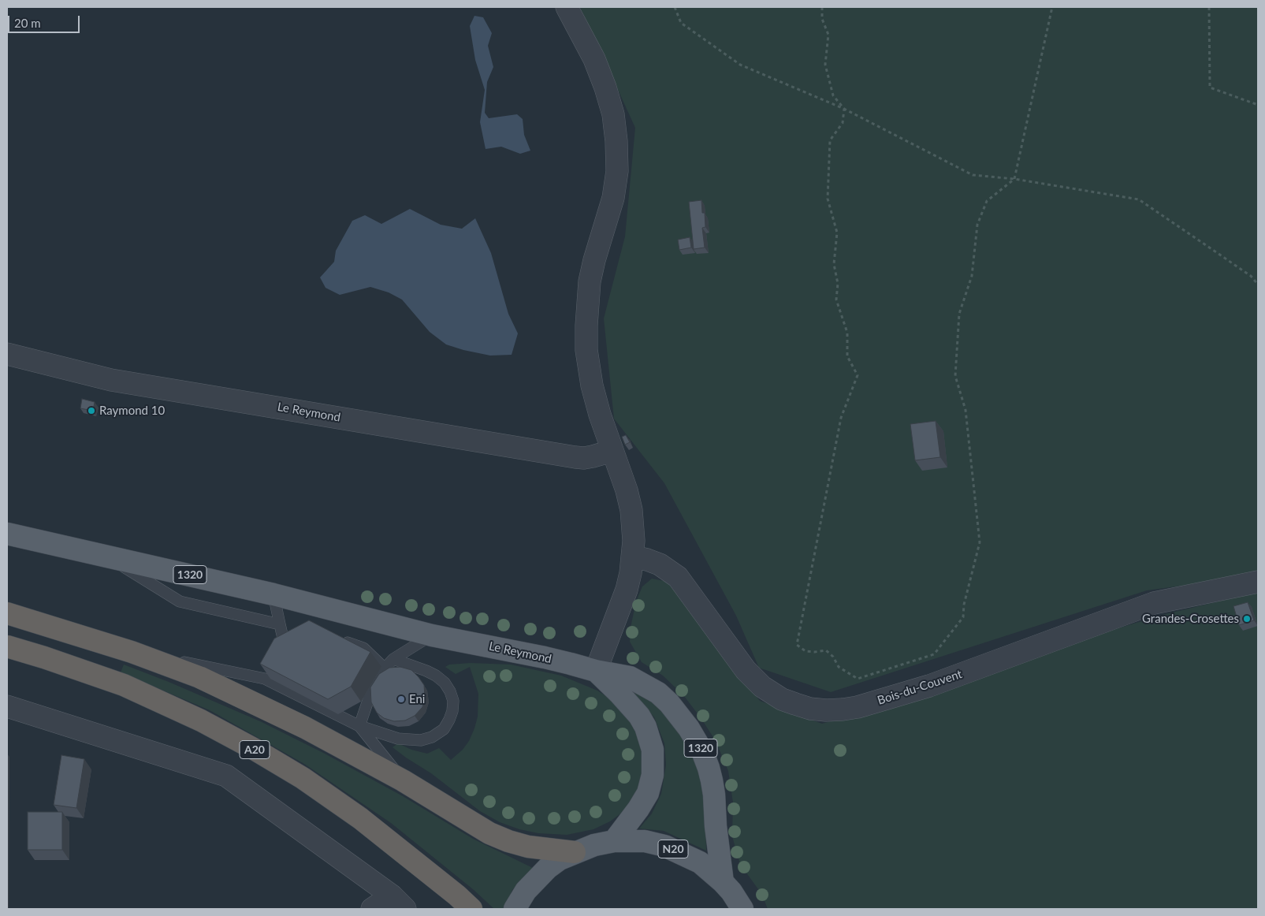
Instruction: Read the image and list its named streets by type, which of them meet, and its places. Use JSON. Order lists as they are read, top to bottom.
{
  "streets": {
    "highway": ["A20"],
    "main road": ["Le Reymond", "1320", "N20"],
    "street": ["Bois-du-Couvent"]
  },
  "crossings": [
    ["Le Reymond", "1320"],
    ["1320", "N20"]
  ],
  "places": ["Raymond 10", "Grandes-Crosettes", "Eni"],
  "scale_bar": "20 m"
}
